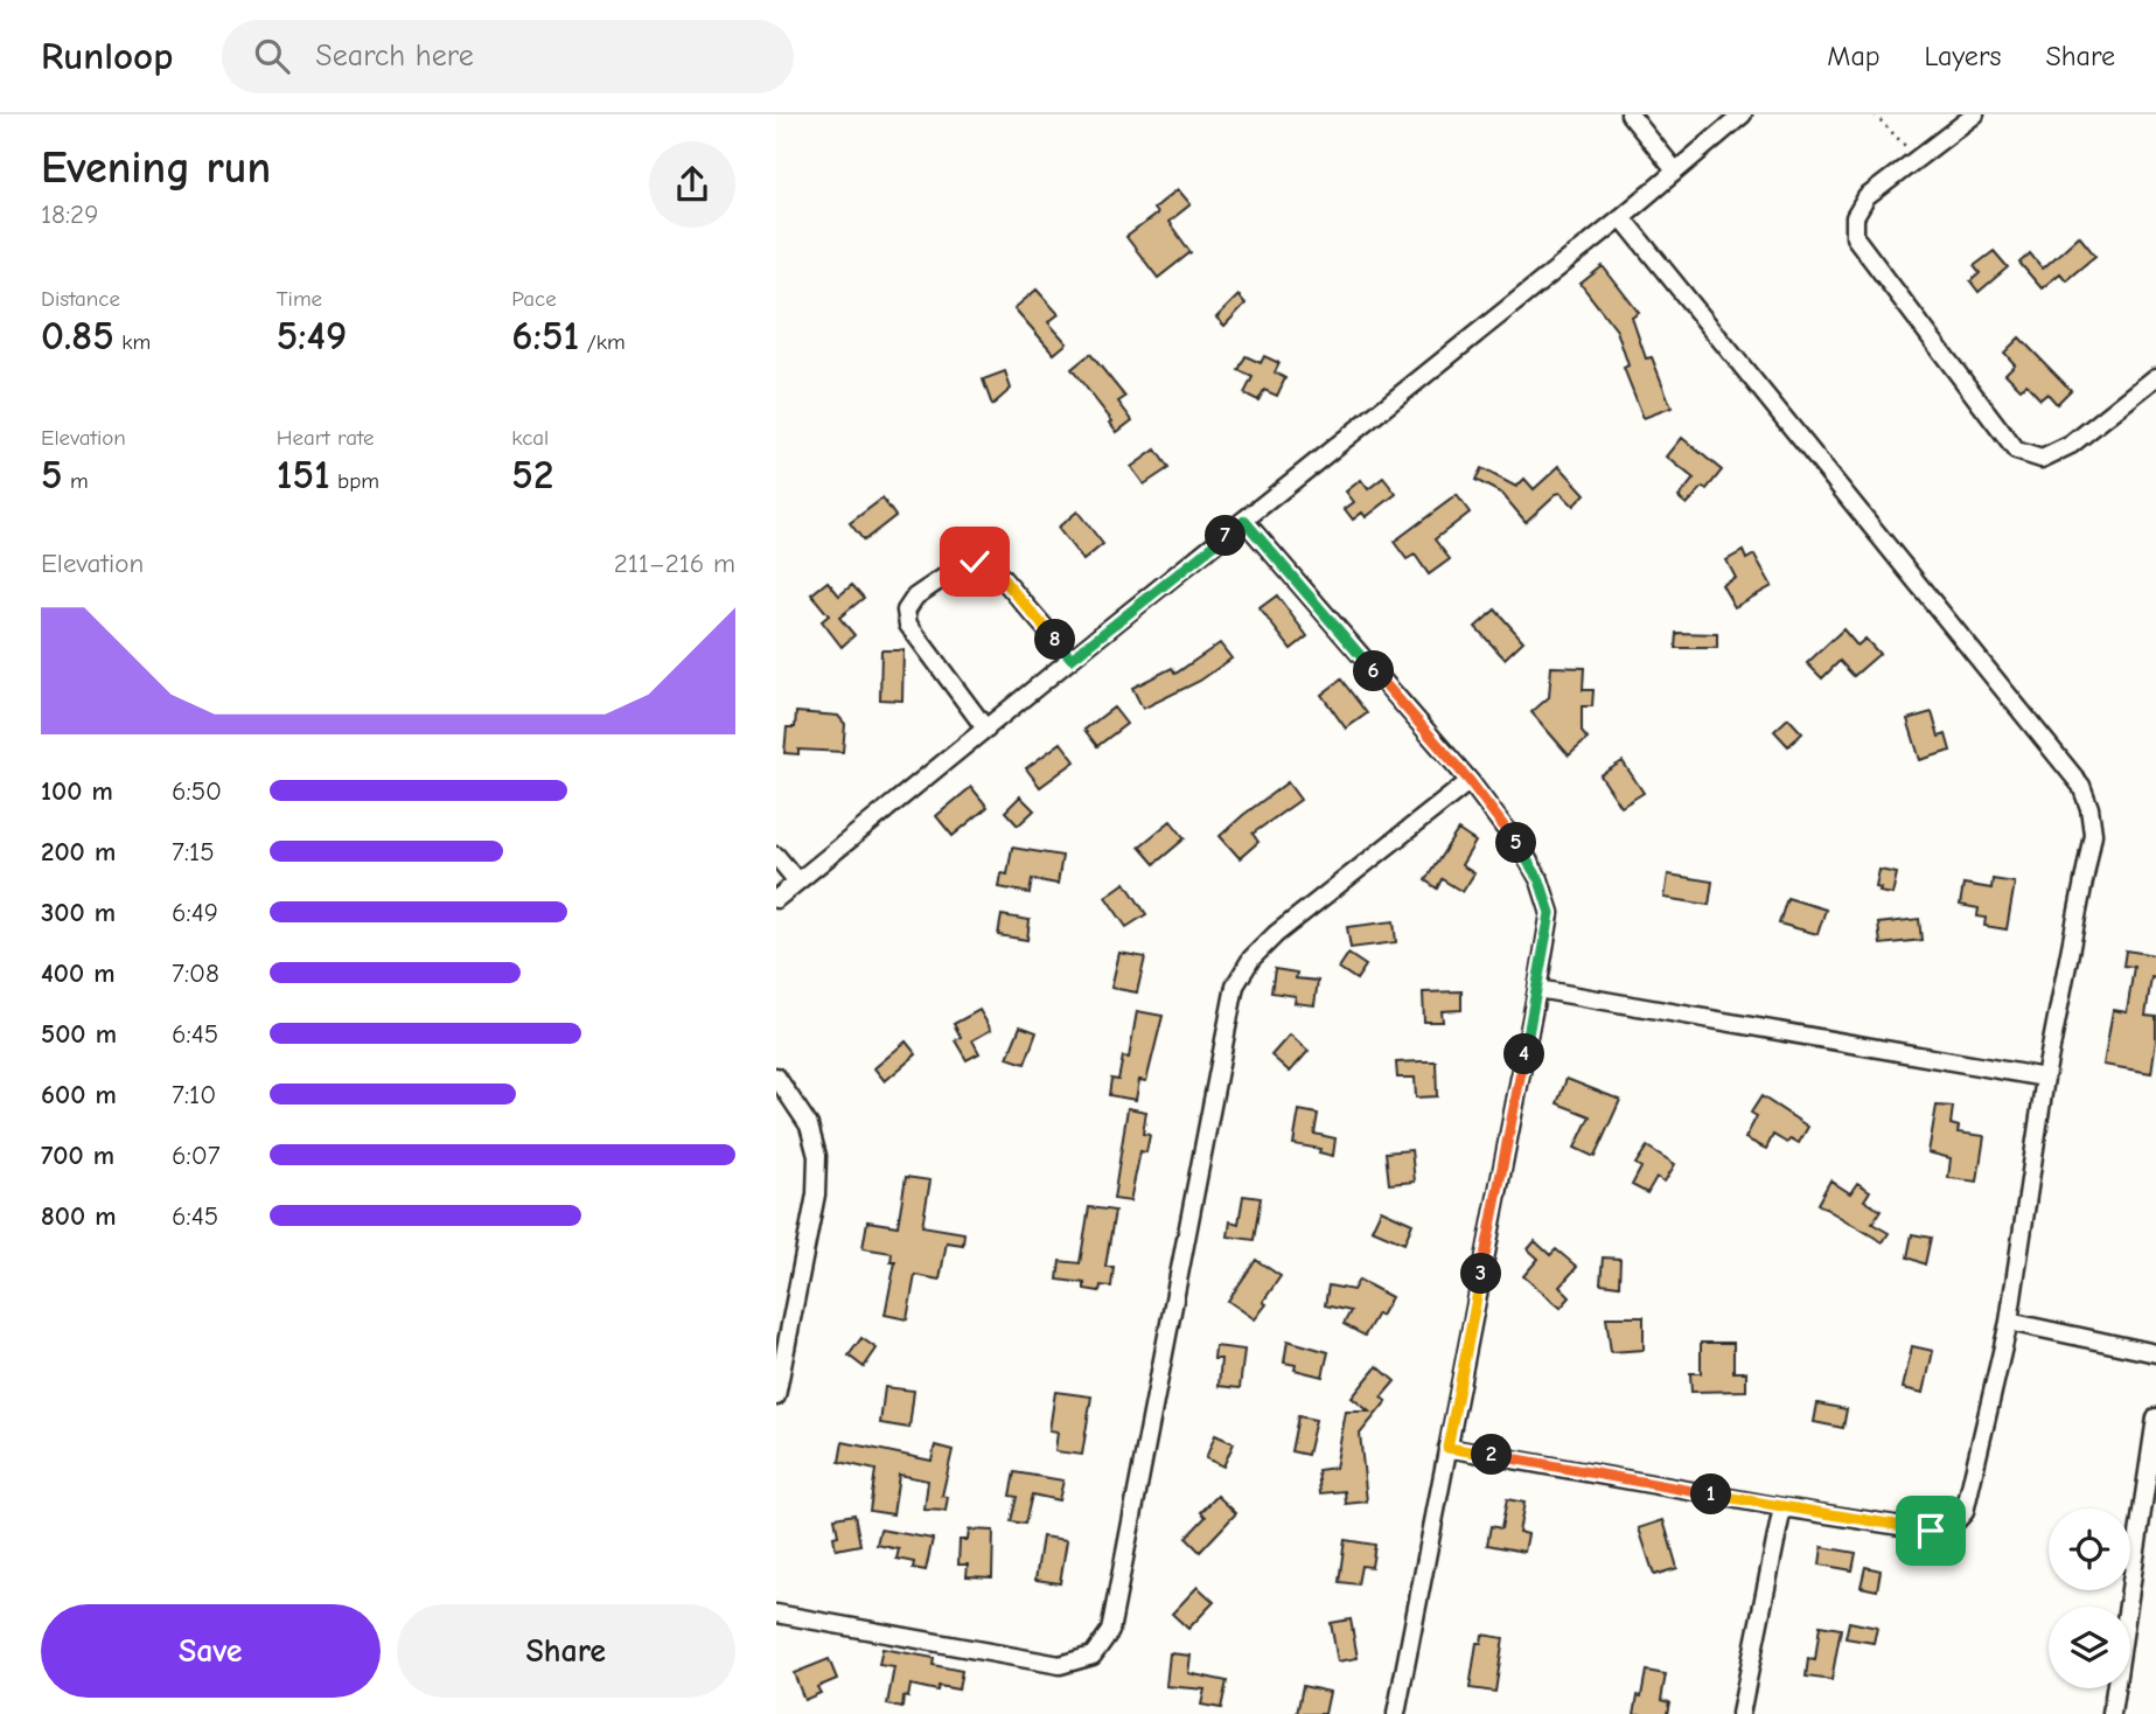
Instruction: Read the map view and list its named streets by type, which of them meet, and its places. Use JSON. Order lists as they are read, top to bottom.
{
  "page": {
    "header": "Runloop",
    "search": "Search here",
    "nav": ["Map", "Layers", "Share"],
    "heading": ["Evening run", "18:29"],
    "stats": [
      ["Distance", "0.85 km"],
      ["Time", "5:49"],
      ["Pace", "6:51 /km"],
      ["Elevation", "5 m"],
      ["Heart rate", "151 bpm"],
      ["kcal", "52"]
    ],
    "pins": [
      "7",
      "8",
      "6",
      "5",
      "4",
      "3",
      "2",
      "1"
    ],
    "chart": ["Elevation", "211–216 m"],
    "list": [
      {
        "name": "100 m",
        "note": "6:50"
      },
      {
        "name": "200 m",
        "note": "7:15"
      },
      {
        "name": "300 m",
        "note": "6:49"
      },
      {
        "name": "400 m",
        "note": "7:08"
      },
      {
        "name": "500 m",
        "note": "6:45"
      },
      {
        "name": "600 m",
        "note": "7:10"
      },
      {
        "name": "700 m",
        "note": "6:07"
      },
      {
        "name": "800 m",
        "note": "6:45"
      }
    ],
    "buttons": ["Save", "Share"]
  }
}
